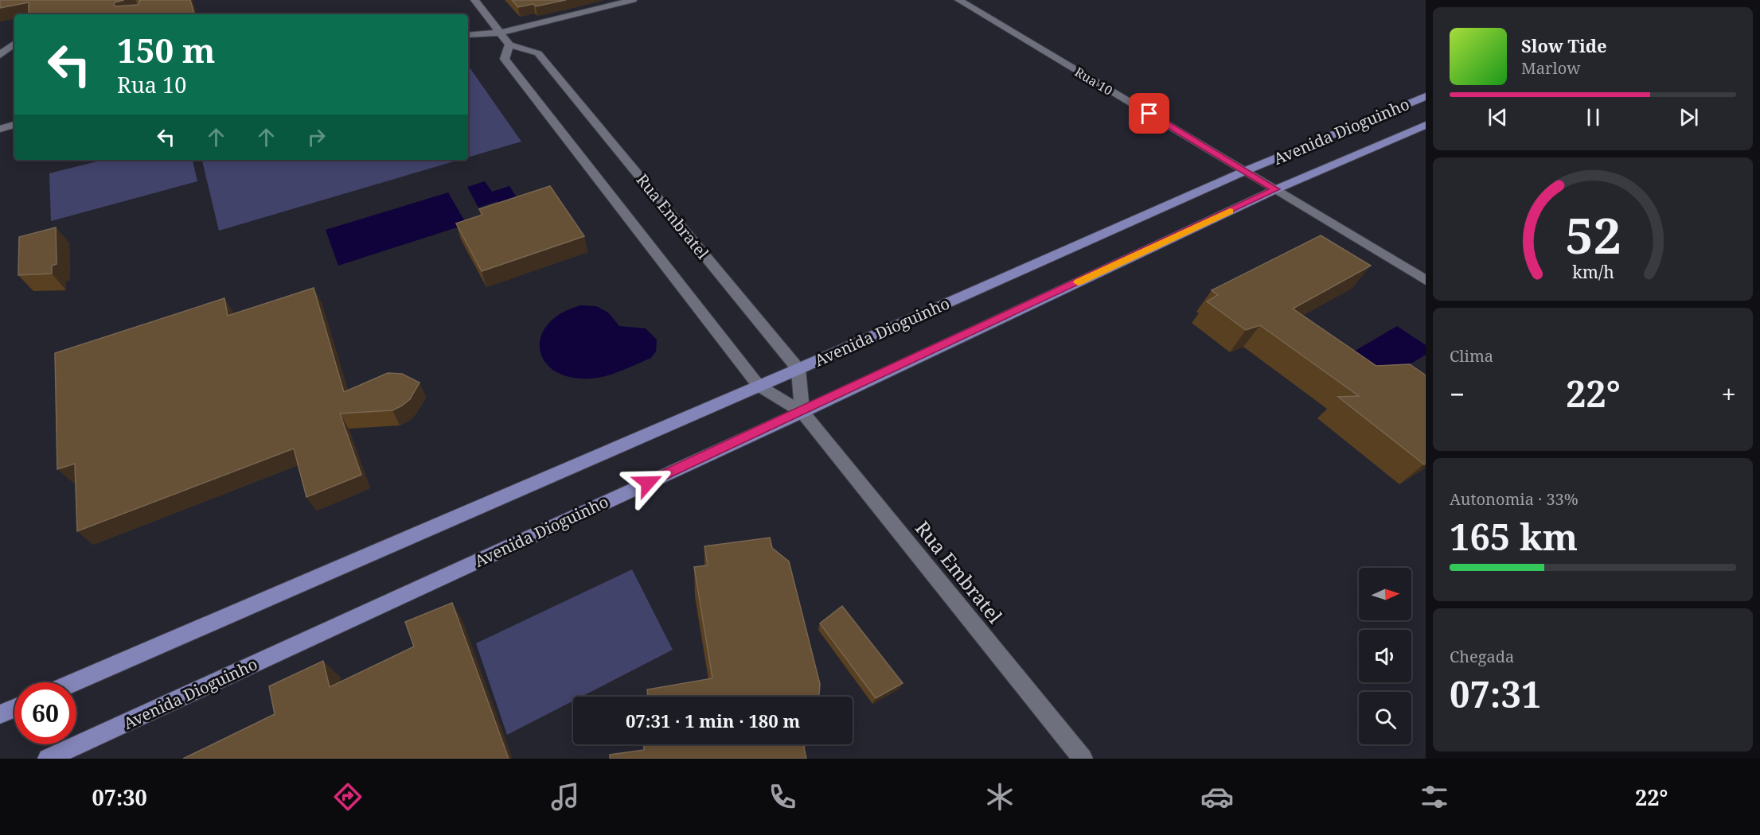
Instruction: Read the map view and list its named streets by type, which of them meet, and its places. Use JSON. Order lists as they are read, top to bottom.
{
  "streets": {
    "main road": ["Avenida Dioguinho"],
    "street": ["Rua 10", "Rua Embratel"]
  },
  "crossings": [
    ["Rua 10", "Avenida Dioguinho"],
    ["Avenida Dioguinho", "Rua Embratel"]
  ],
  "north": "right",
  "page": {
    "turn": ["150 m", "Rua 10"],
    "song": ["Slow Tide", "Marlow"],
    "tile": [
      "Clima",
      ["Autonomia · 33%", "165 km"],
      ["Chegada", "07:31"]
    ],
    "heat": ["−", "22°", "+"],
    "limit": "60",
    "trip": "07:31 · 1 min · 180 m",
    "tabs": ["07:30", "22°"],
    "gauge": ["52", "km/h"]
  }
}
